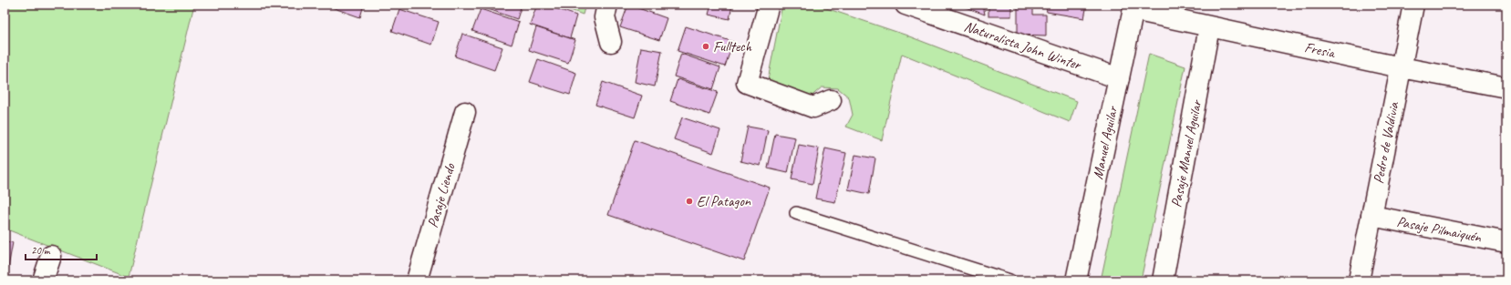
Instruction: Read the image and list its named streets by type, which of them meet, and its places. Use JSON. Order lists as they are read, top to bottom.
{
  "streets": {
    "street": [
      "Naturalista John Winter",
      "Fresia",
      "Manuel Aguilar",
      "Pedro de Valdivia",
      "Pasaje Manuel Aguilar",
      "Pasaje Liendo",
      "Pasaje Pilmaiquén"
    ]
  },
  "crossings": [
    ["Naturalista John Winter", "Manuel Aguilar"],
    ["Fresia", "Manuel Aguilar"],
    ["Fresia", "Pedro de Valdivia"],
    ["Fresia", "Pasaje Manuel Aguilar"],
    ["Pedro de Valdivia", "Pasaje Pilmaiquén"]
  ],
  "places": ["Fulltech", "El Patagon"],
  "scale_bar": "20 m"
}
